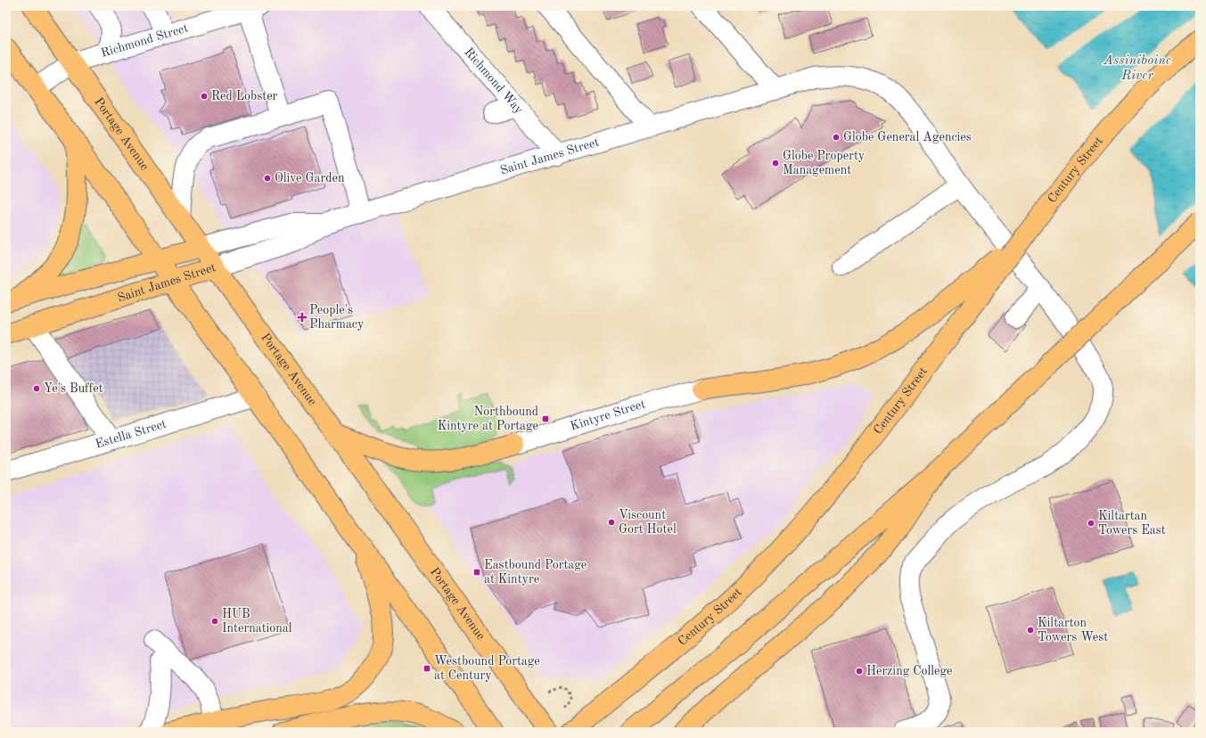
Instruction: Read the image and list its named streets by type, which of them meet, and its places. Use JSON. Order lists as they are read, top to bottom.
{
  "streets": {
    "main road": ["Portage Avenue", "Saint James Street", "Century Street"],
    "street": [
      "Richmond Street",
      "Richmond Way",
      "Kintyre Street",
      "Estella Street"
    ]
  },
  "crossings": [
    ["Richmond Street", "Portage Avenue"],
    ["Richmond Way", "Saint James Street"],
    ["Portage Avenue", "Saint James Street"]
  ],
  "water": ["Assiniboine River"],
  "places": {
    "other": [
      "Red Lobster",
      "Globe General Agencies",
      "Globe Property Management",
      "Olive Garden",
      "Ye's Buffet",
      "Viscount Gort Hotel",
      "Kiltartan Towers East",
      "HUB International",
      "Kiltarton Towers West",
      "Herzing College"
    ],
    "health": ["People's Pharmacy"],
    "transit": ["Northbound Kintyre at Portage", "Eastbound Portage at Kintyre", "Westbound Portage at Century"]
  }
}
